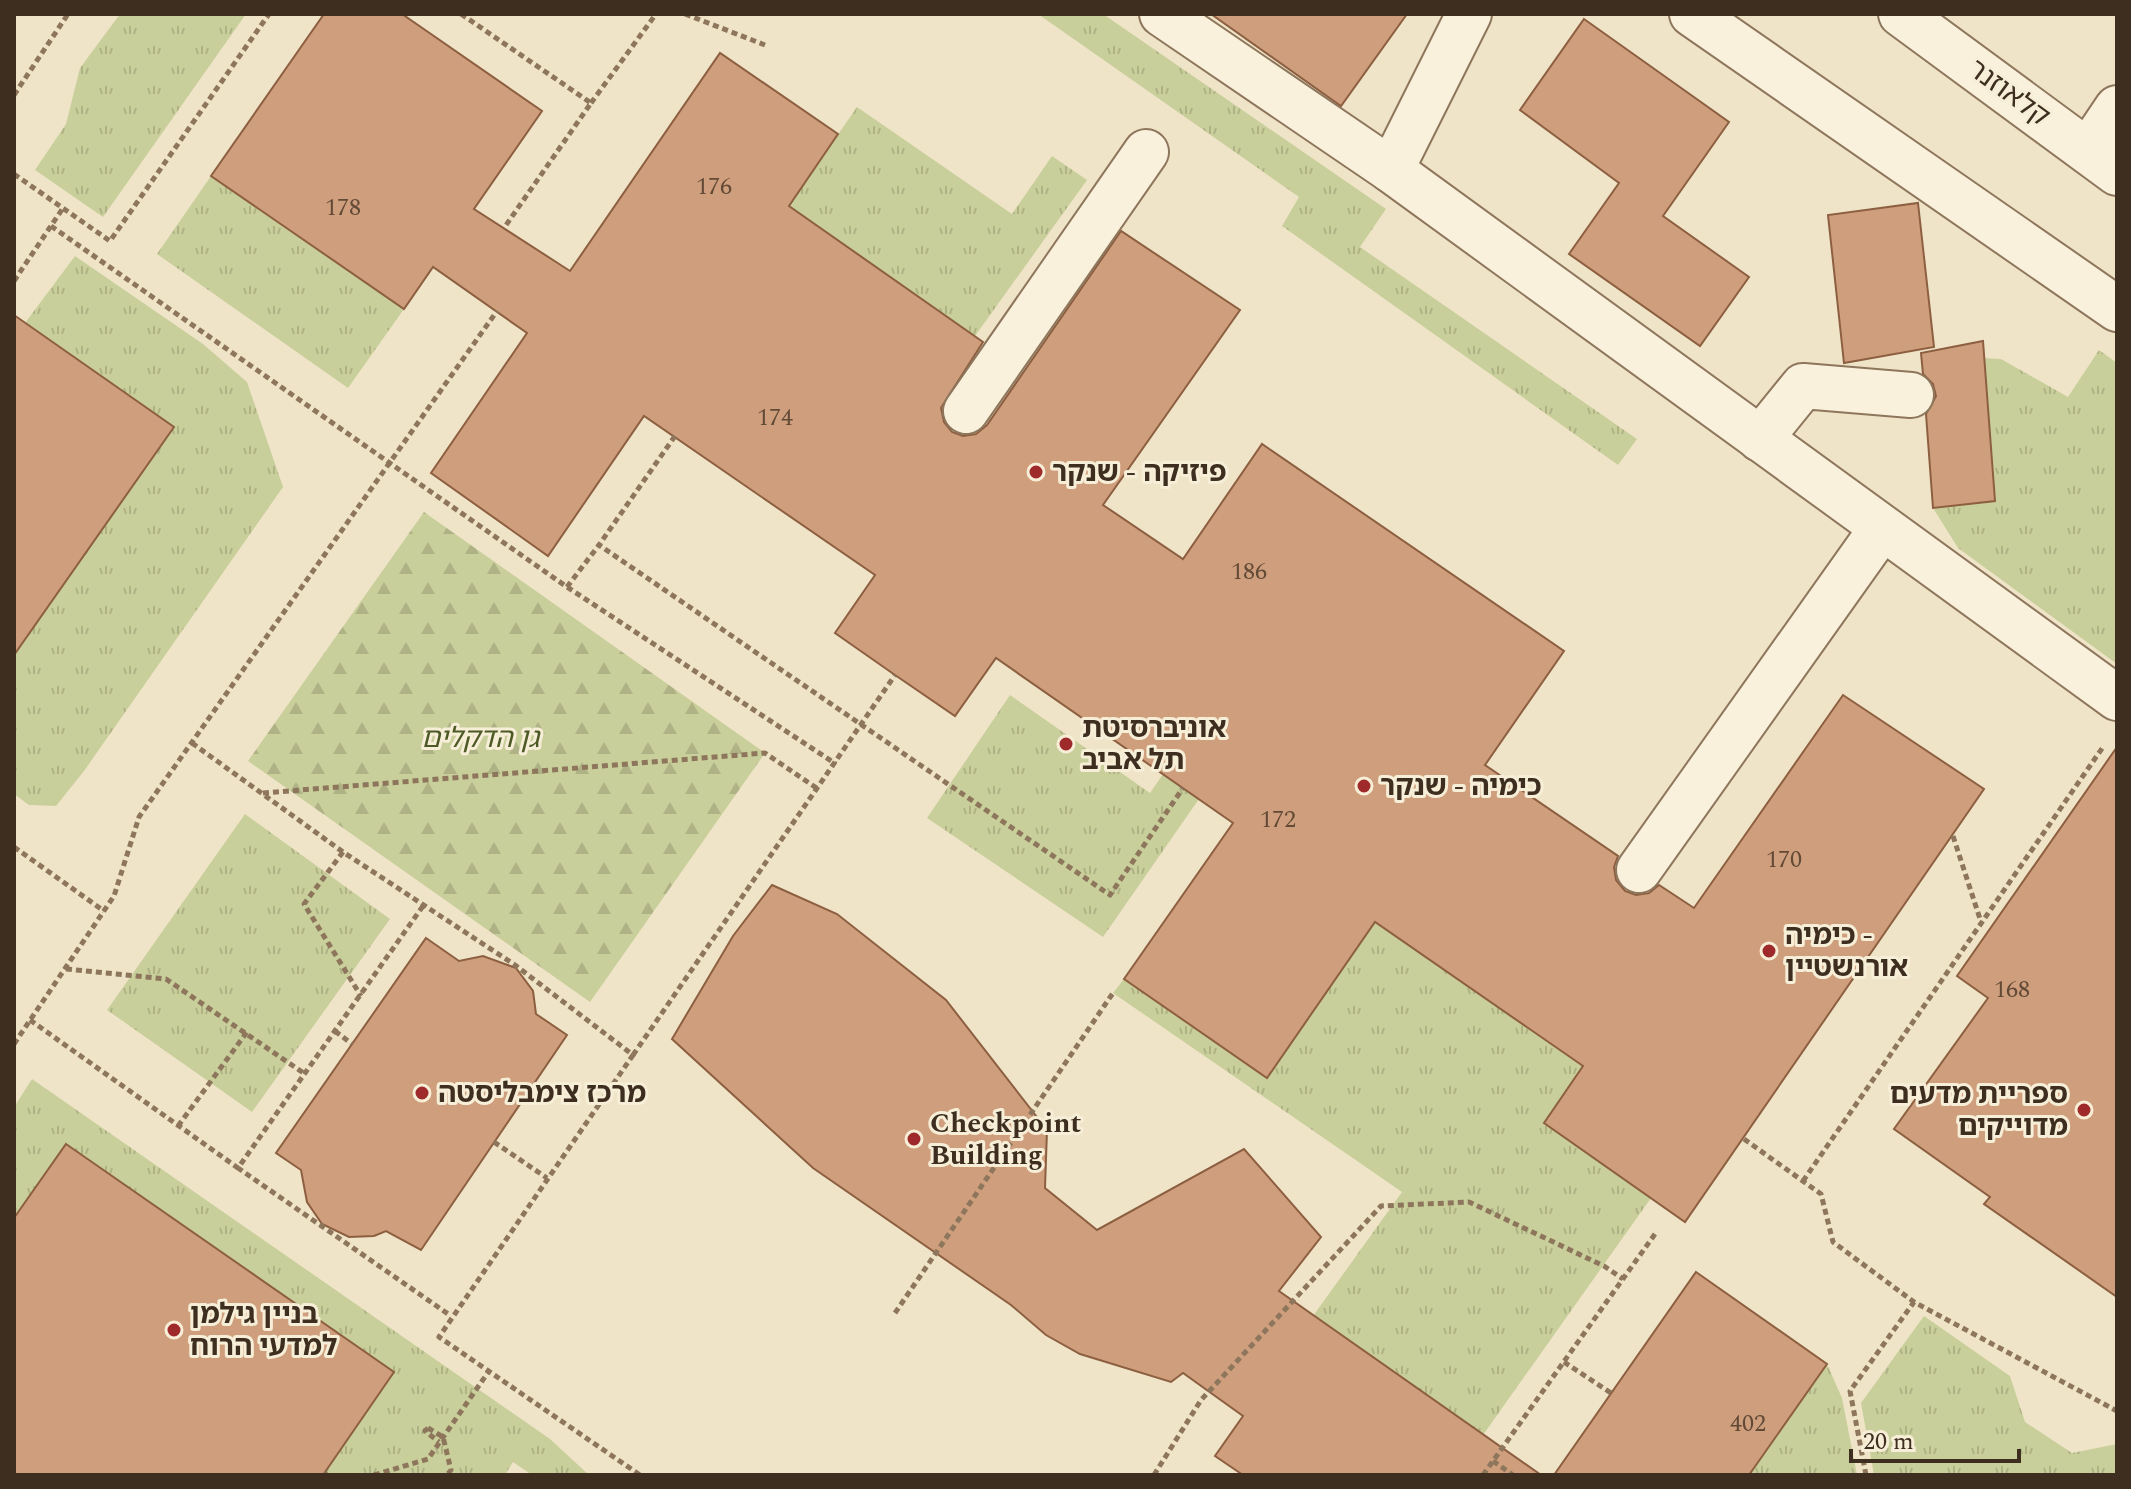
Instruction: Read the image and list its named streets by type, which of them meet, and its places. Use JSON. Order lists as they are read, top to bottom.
{
  "streets": {
    "street": ["קלאוזנר"]
  },
  "parks": ["גן הדקלים"],
  "places": [
    "פיזיקה - שנקר",
    "אוניברסיטת תל אביב",
    "כימיה - שנקר",
    "כימיה - אורנשטיין",
    "מרכז צימבליסטה",
    "ספריית מדעים מדוייקים",
    "Checkpoint Building",
    "בניין גילמן למדעי הרוח"
  ],
  "house_numbers": [
    "176",
    "178",
    "174",
    "186",
    "172",
    "170",
    "168",
    "402"
  ],
  "scale_bar": "20 m"
}
